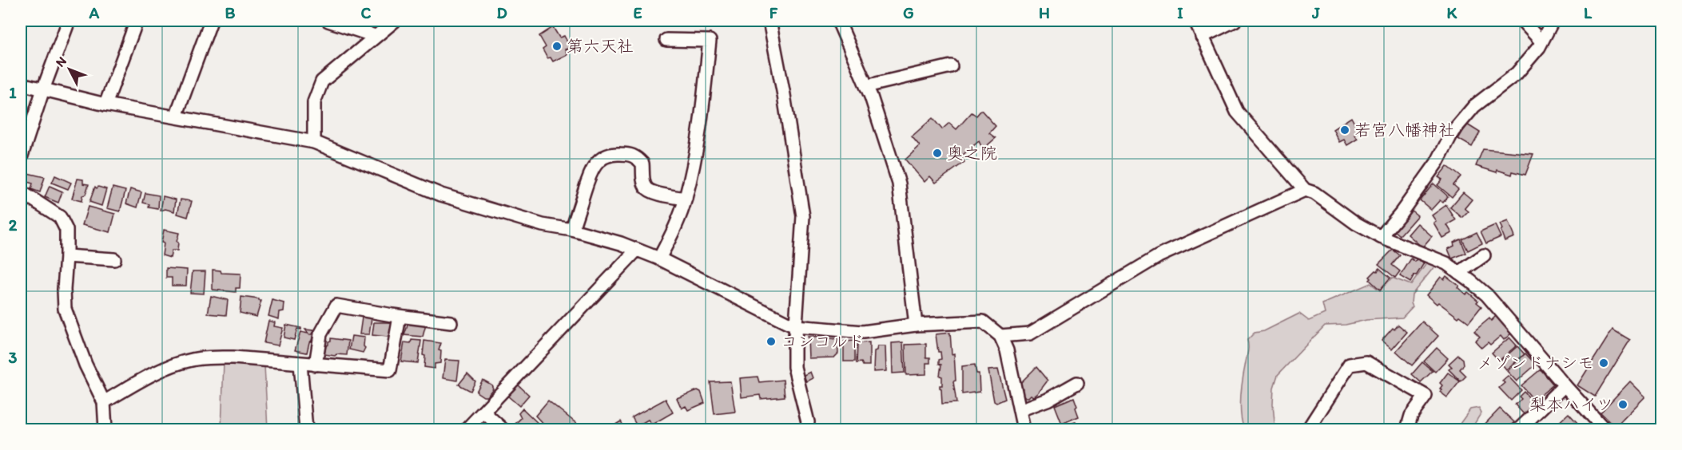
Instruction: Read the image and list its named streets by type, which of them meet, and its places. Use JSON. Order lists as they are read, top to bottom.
{
  "places": [
    "第六天社",
    "若宮八幡神社",
    "奥之院",
    "コンコルド",
    "メゾンドナシモ",
    "梨本ハイツ"
  ],
  "north": "top left",
  "grid": {
    "columns": [
      "A",
      "B",
      "C",
      "D",
      "E",
      "F",
      "G",
      "H",
      "I",
      "J",
      "K",
      "L"
    ],
    "rows": ["1", "2", "3"]
  }
}
